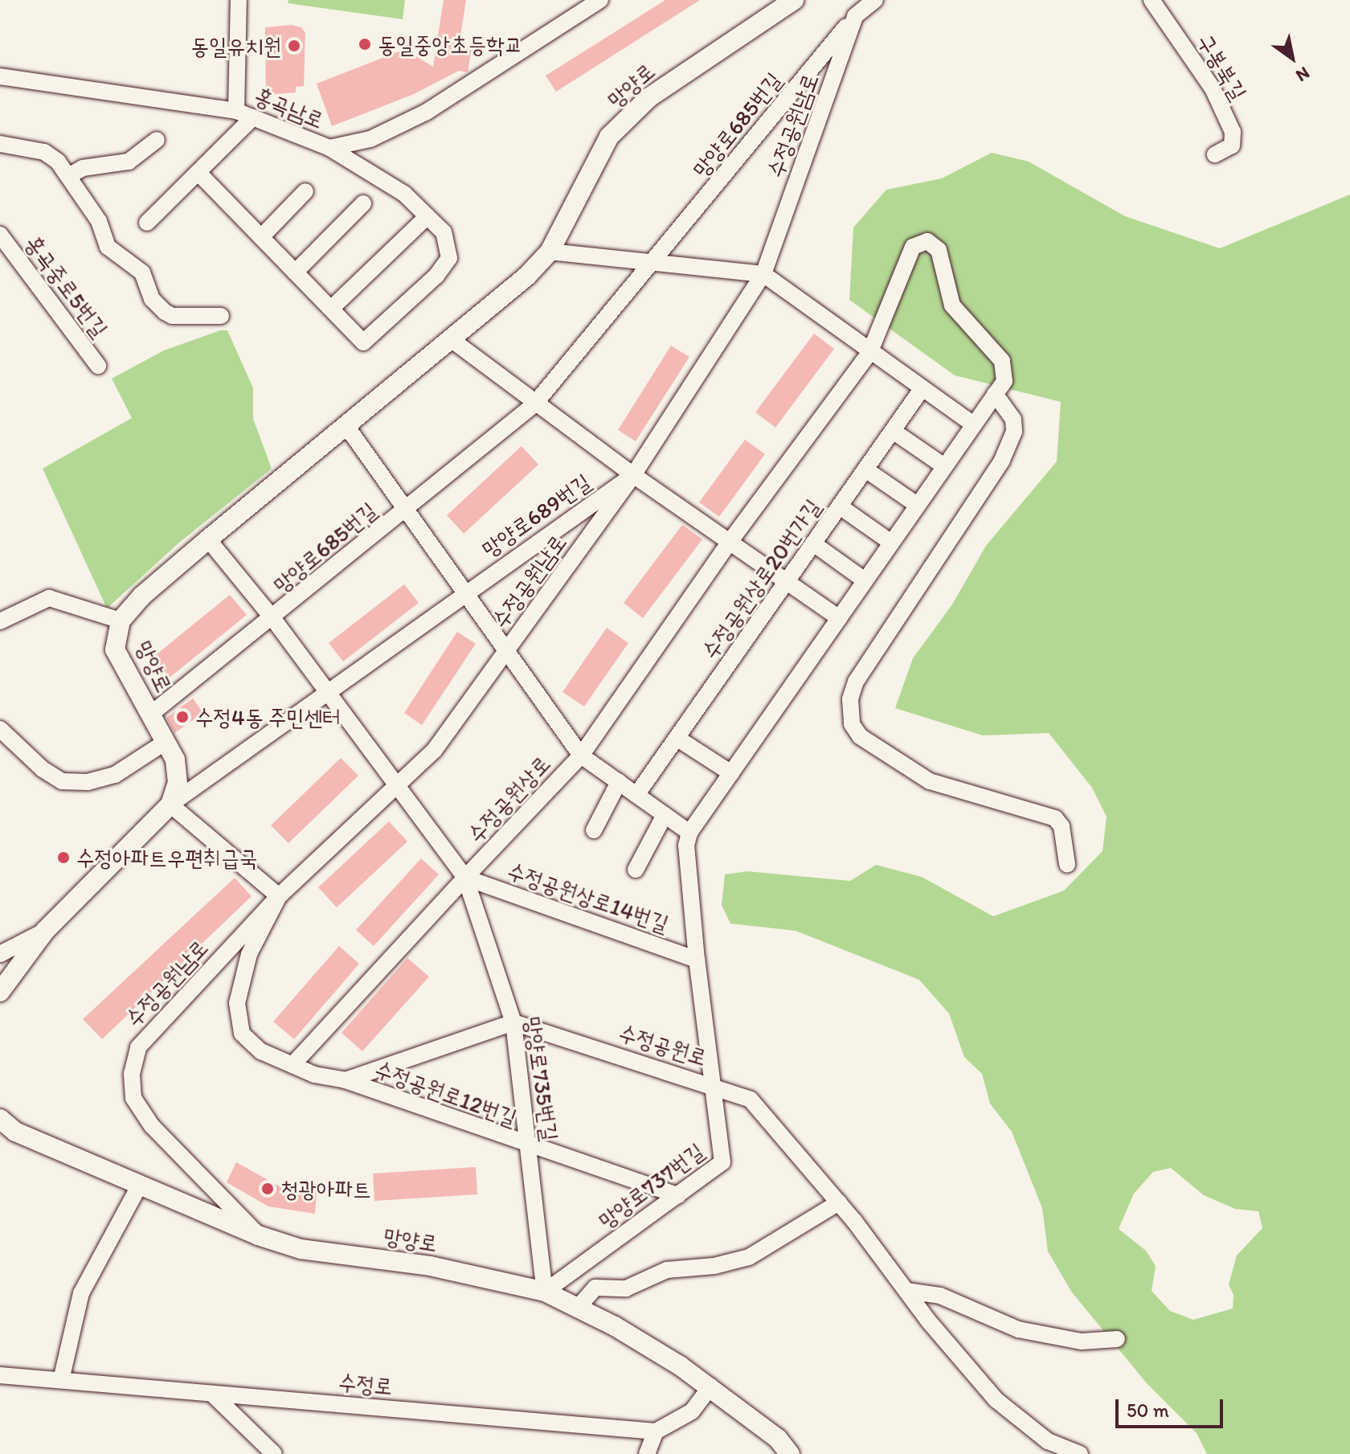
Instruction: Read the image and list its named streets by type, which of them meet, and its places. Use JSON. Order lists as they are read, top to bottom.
{
  "streets": {
    "main road": ["망양로"],
    "street": [
      "구봉북길",
      "홍곡남로",
      "망양로685번길",
      "수정공원남로",
      "홍곡중로5번길",
      "망양로689번길",
      "수정공원상로20번가길",
      "수정공원상로",
      "수정공원상로14번길",
      "수정공원로",
      "망양로735번길",
      "수정공원로12번길",
      "망양로737번길",
      "수정로"
    ]
  },
  "crossings": [
    ["망양로", "망양로685번길"],
    ["망양로", "수정공원남로"],
    ["망양로", "망양로689번길"],
    ["망양로", "망양로735번길"],
    ["망양로", "망양로737번길"],
    ["망양로685번길", "수정공원남로"],
    ["망양로685번길", "망양로689번길"],
    ["수정공원남로", "망양로689번길"],
    ["수정공원남로", "수정공원상로20번가길"],
    ["수정공원남로", "수정공원상로"],
    ["수정공원상로", "수정공원상로14번길"],
    ["수정공원상로", "망양로735번길"],
    ["수정공원상로14번길", "망양로735번길"],
    ["수정공원로", "망양로735번길"],
    ["수정공원로", "망양로737번길"],
    ["망양로735번길", "수정공원로12번길"],
    ["망양로735번길", "망양로737번길"],
    ["수정공원로12번길", "망양로737번길"]
  ],
  "places": [
    "동일중앙초등학교",
    "동일유치원",
    "수정4동 주민센터",
    "수정아파트우편취급국",
    "청광아파트"
  ],
  "scale_bar": "50 m",
  "north": "bottom right"
}
